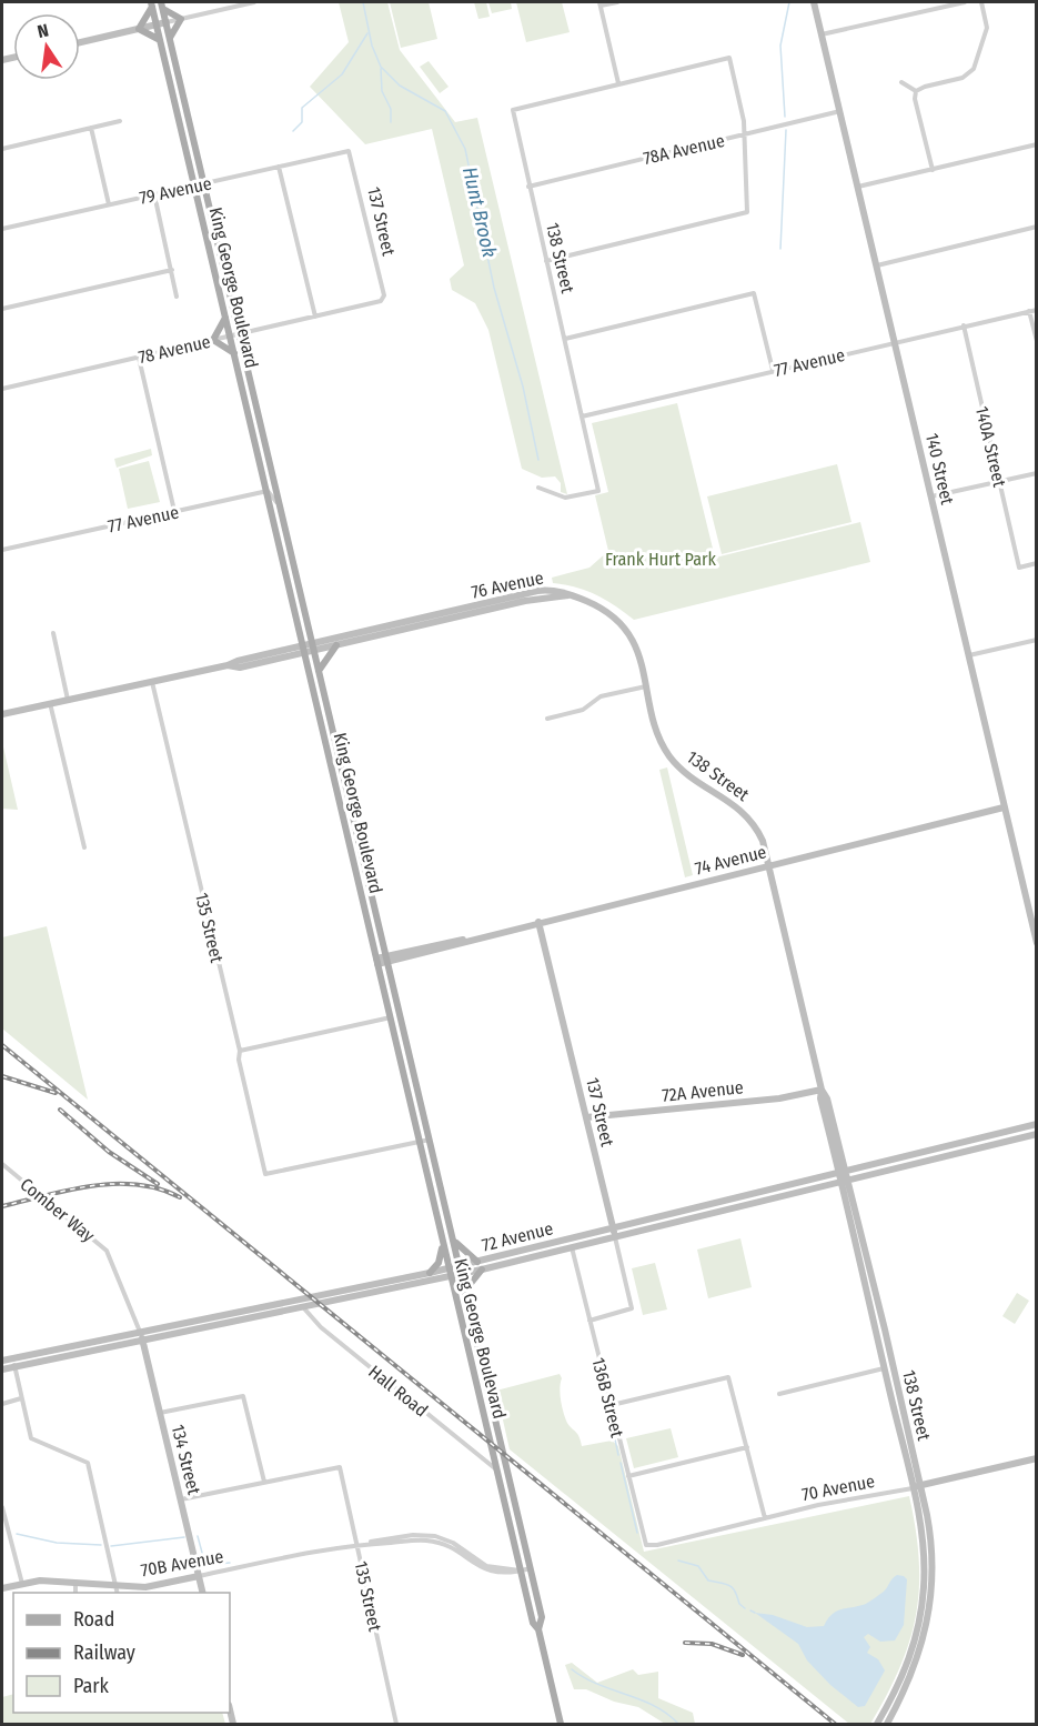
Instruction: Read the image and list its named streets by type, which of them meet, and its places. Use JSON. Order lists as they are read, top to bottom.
{
  "streets": {
    "main road": [
      "137 Street",
      "138 Street",
      "King George Boulevard",
      "140 Street",
      "76 Avenue",
      "74 Avenue",
      "72A Avenue",
      "72 Avenue",
      "134 Street",
      "70 Avenue",
      "70B Avenue"
    ],
    "street": [
      "78A Avenue",
      "79 Avenue",
      "78 Avenue",
      "77 Avenue",
      "140A Street",
      "135 Street",
      "Comber Way",
      "Hall Road",
      "136B Street"
    ]
  },
  "crossings": [
    ["78A Avenue", "138 Street"],
    ["78A Avenue", "140 Street"],
    ["79 Avenue", "137 Street"],
    ["79 Avenue", "King George Boulevard"],
    ["137 Street", "78 Avenue"],
    ["137 Street", "74 Avenue"],
    ["137 Street", "72A Avenue"],
    ["137 Street", "72 Avenue"],
    ["137 Street", "136B Street"],
    ["138 Street", "77 Avenue"],
    ["138 Street", "76 Avenue"],
    ["138 Street", "74 Avenue"],
    ["138 Street", "72A Avenue"],
    ["138 Street", "72 Avenue"],
    ["138 Street", "70 Avenue"],
    ["King George Boulevard", "78 Avenue"],
    ["King George Boulevard", "77 Avenue"],
    ["King George Boulevard", "76 Avenue"],
    ["King George Boulevard", "74 Avenue"],
    ["King George Boulevard", "135 Street"],
    ["King George Boulevard", "72 Avenue"],
    ["King George Boulevard", "Hall Road"],
    ["King George Boulevard", "70B Avenue"],
    ["77 Avenue", "140A Street"],
    ["77 Avenue", "140 Street"],
    ["140 Street", "74 Avenue"],
    ["76 Avenue", "135 Street"],
    ["135 Street", "70B Avenue"],
    ["Comber Way", "72 Avenue"],
    ["Comber Way", "134 Street"],
    ["72 Avenue", "Hall Road"],
    ["72 Avenue", "136B Street"],
    ["72 Avenue", "134 Street"],
    ["136B Street", "70 Avenue"],
    ["134 Street", "70B Avenue"]
  ],
  "water": ["Hunt Brook"],
  "parks": ["Frank Hurt Park"],
  "legend": ["Road", "Railway", "Park"],
  "north": "top"
}
